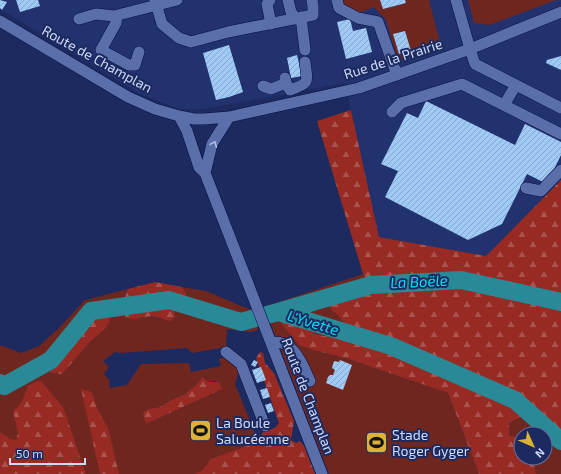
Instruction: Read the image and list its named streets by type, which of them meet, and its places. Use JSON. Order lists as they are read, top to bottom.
{
  "streets": {
    "street": ["Route de Champlan", "Rue de la Prairie"]
  },
  "crossings": [
    ["Route de Champlan", "Rue de la Prairie"]
  ],
  "water": ["La Boële", "L'Yvette"],
  "places": {
    "sports": ["La Boule Salucéenne", "Stade Roger Gyger"]
  },
  "scale_bar": "50 m",
  "north": "bottom right"
}
